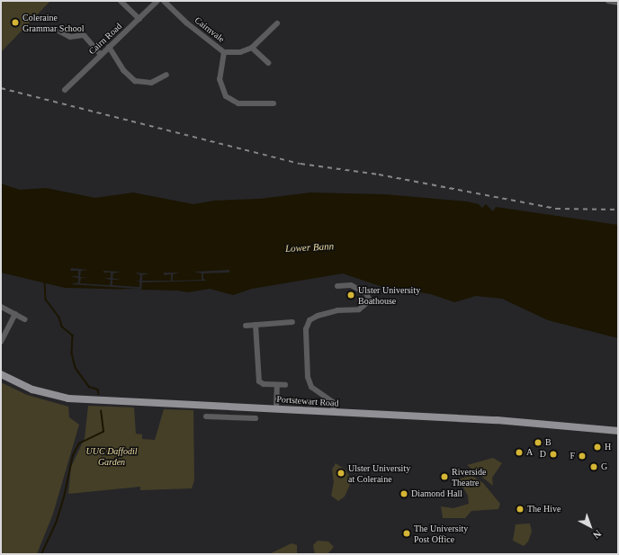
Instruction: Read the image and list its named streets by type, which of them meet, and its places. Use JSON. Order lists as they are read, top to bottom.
{
  "streets": {
    "main road": ["Portstewart Road"],
    "street": ["Cairnvale", "Cairn Road"]
  },
  "water": ["Lower Bann"],
  "parks": ["UUC Daffodil Garden"],
  "places": [
    "Coleraine Grammar School",
    "Ulster University Boathouse",
    "B",
    "H",
    "A",
    "D",
    "F",
    "G",
    "Ulster University at Coleraine",
    "Riverside Theatre",
    "Diamond Hall",
    "The Hive",
    "The University Post Office"
  ],
  "north": "bottom right"
}
